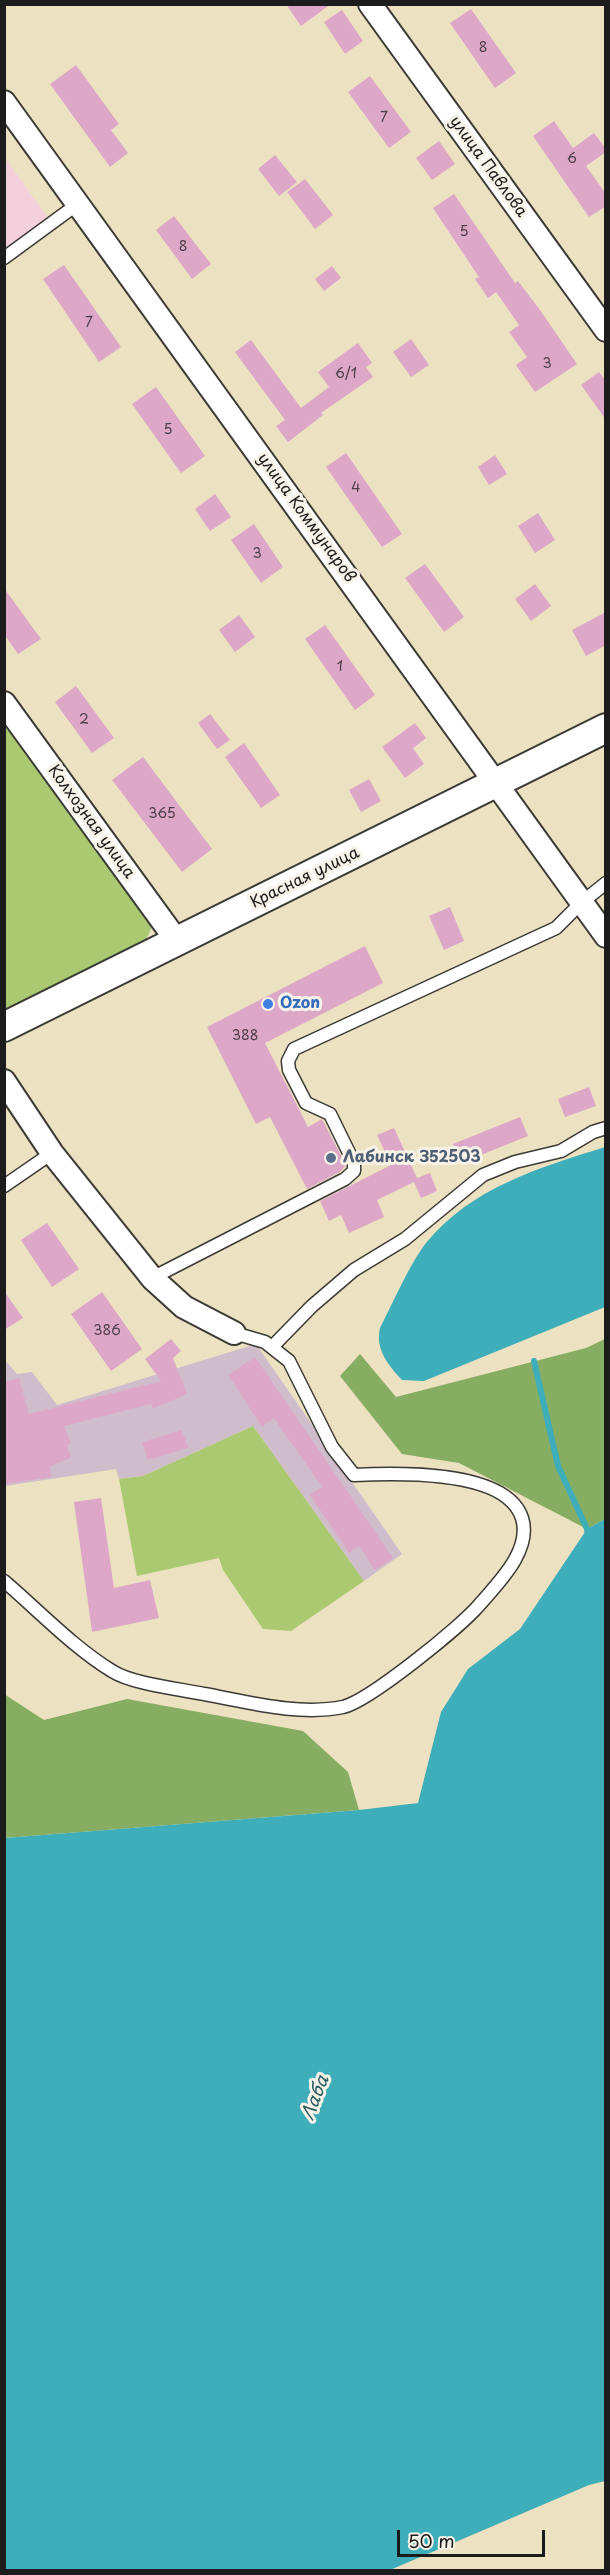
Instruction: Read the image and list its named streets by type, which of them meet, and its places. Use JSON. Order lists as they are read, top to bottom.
{
  "streets": {
    "street": [
      "улица Павлова",
      "улица Коммунаров",
      "Колхозная улица",
      "Красная улица"
    ]
  },
  "crossings": [
    ["улица Коммунаров", "Красная улица"],
    ["Колхозная улица", "Красная улица"]
  ],
  "water": ["Лаба"],
  "places": ["Ozon", "Лабинск 352503"],
  "house_numbers": [
    "8",
    "7",
    "6",
    "5",
    "8",
    "7",
    "3",
    "6/1",
    "5",
    "4",
    "3",
    "1",
    "2",
    "365",
    "388",
    "386"
  ],
  "scale_bar": "50 m"
}
